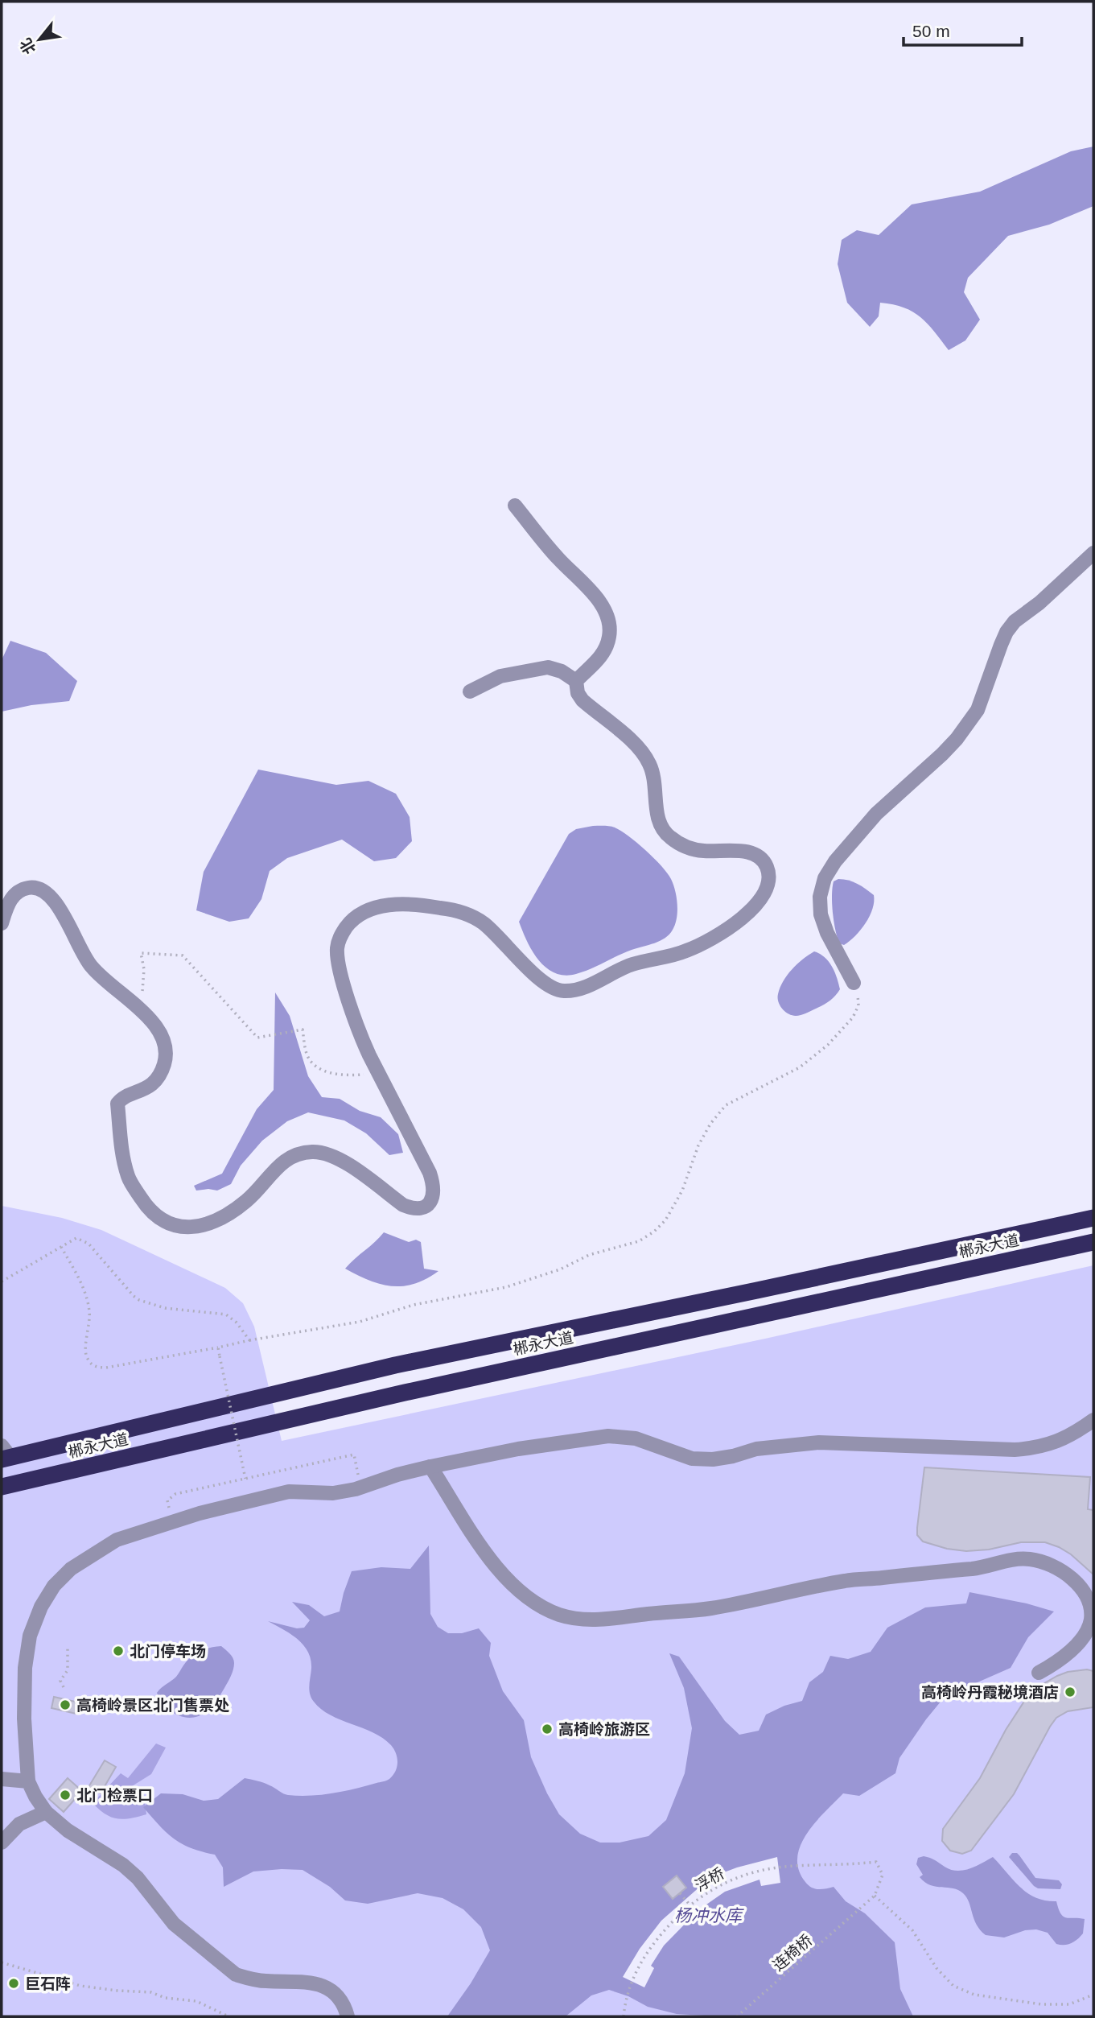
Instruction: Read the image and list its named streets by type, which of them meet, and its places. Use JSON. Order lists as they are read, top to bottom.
{
  "streets": {
    "highway": ["郴永大道"],
    "path": ["浮桥", "连椅桥"]
  },
  "crossings": [
    ["浮桥", "连椅桥"]
  ],
  "water": ["杨冲水库"],
  "places": [
    "北门停车场",
    "高椅岭丹霞秘境酒店",
    "高椅岭景区北门售票处",
    "高椅岭旅游区",
    "北门检票口",
    "巨石阵"
  ],
  "scale_bar": "50 m",
  "north": "bottom left"
}
